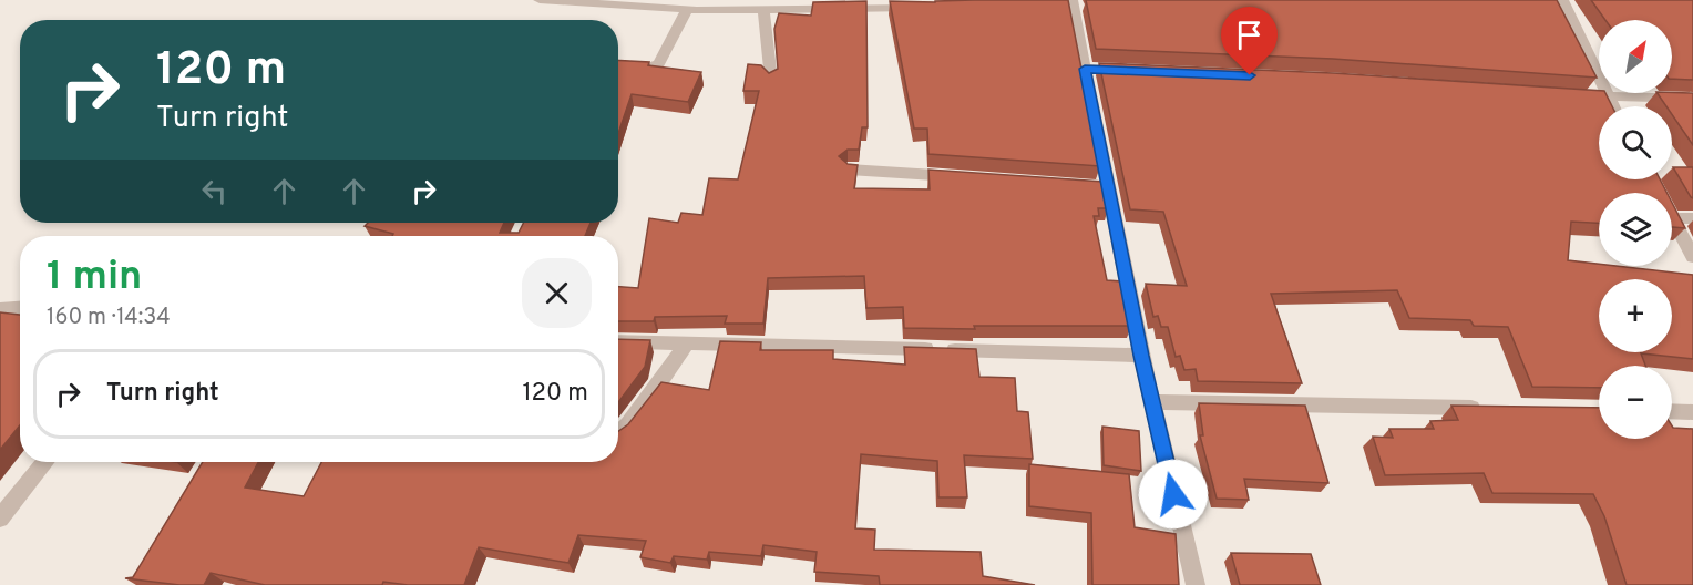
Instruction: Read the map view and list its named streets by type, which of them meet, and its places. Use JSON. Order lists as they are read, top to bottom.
{
  "north": "top right",
  "page": {
    "map_buttons": ["+", "−"],
    "turn": ["120 m", "Turn right"],
    "heading": ["1 min", "160 m · 14:34"],
    "list": [
      {
        "name": "Turn right",
        "value": "120 m"
      }
    ]
  }
}
